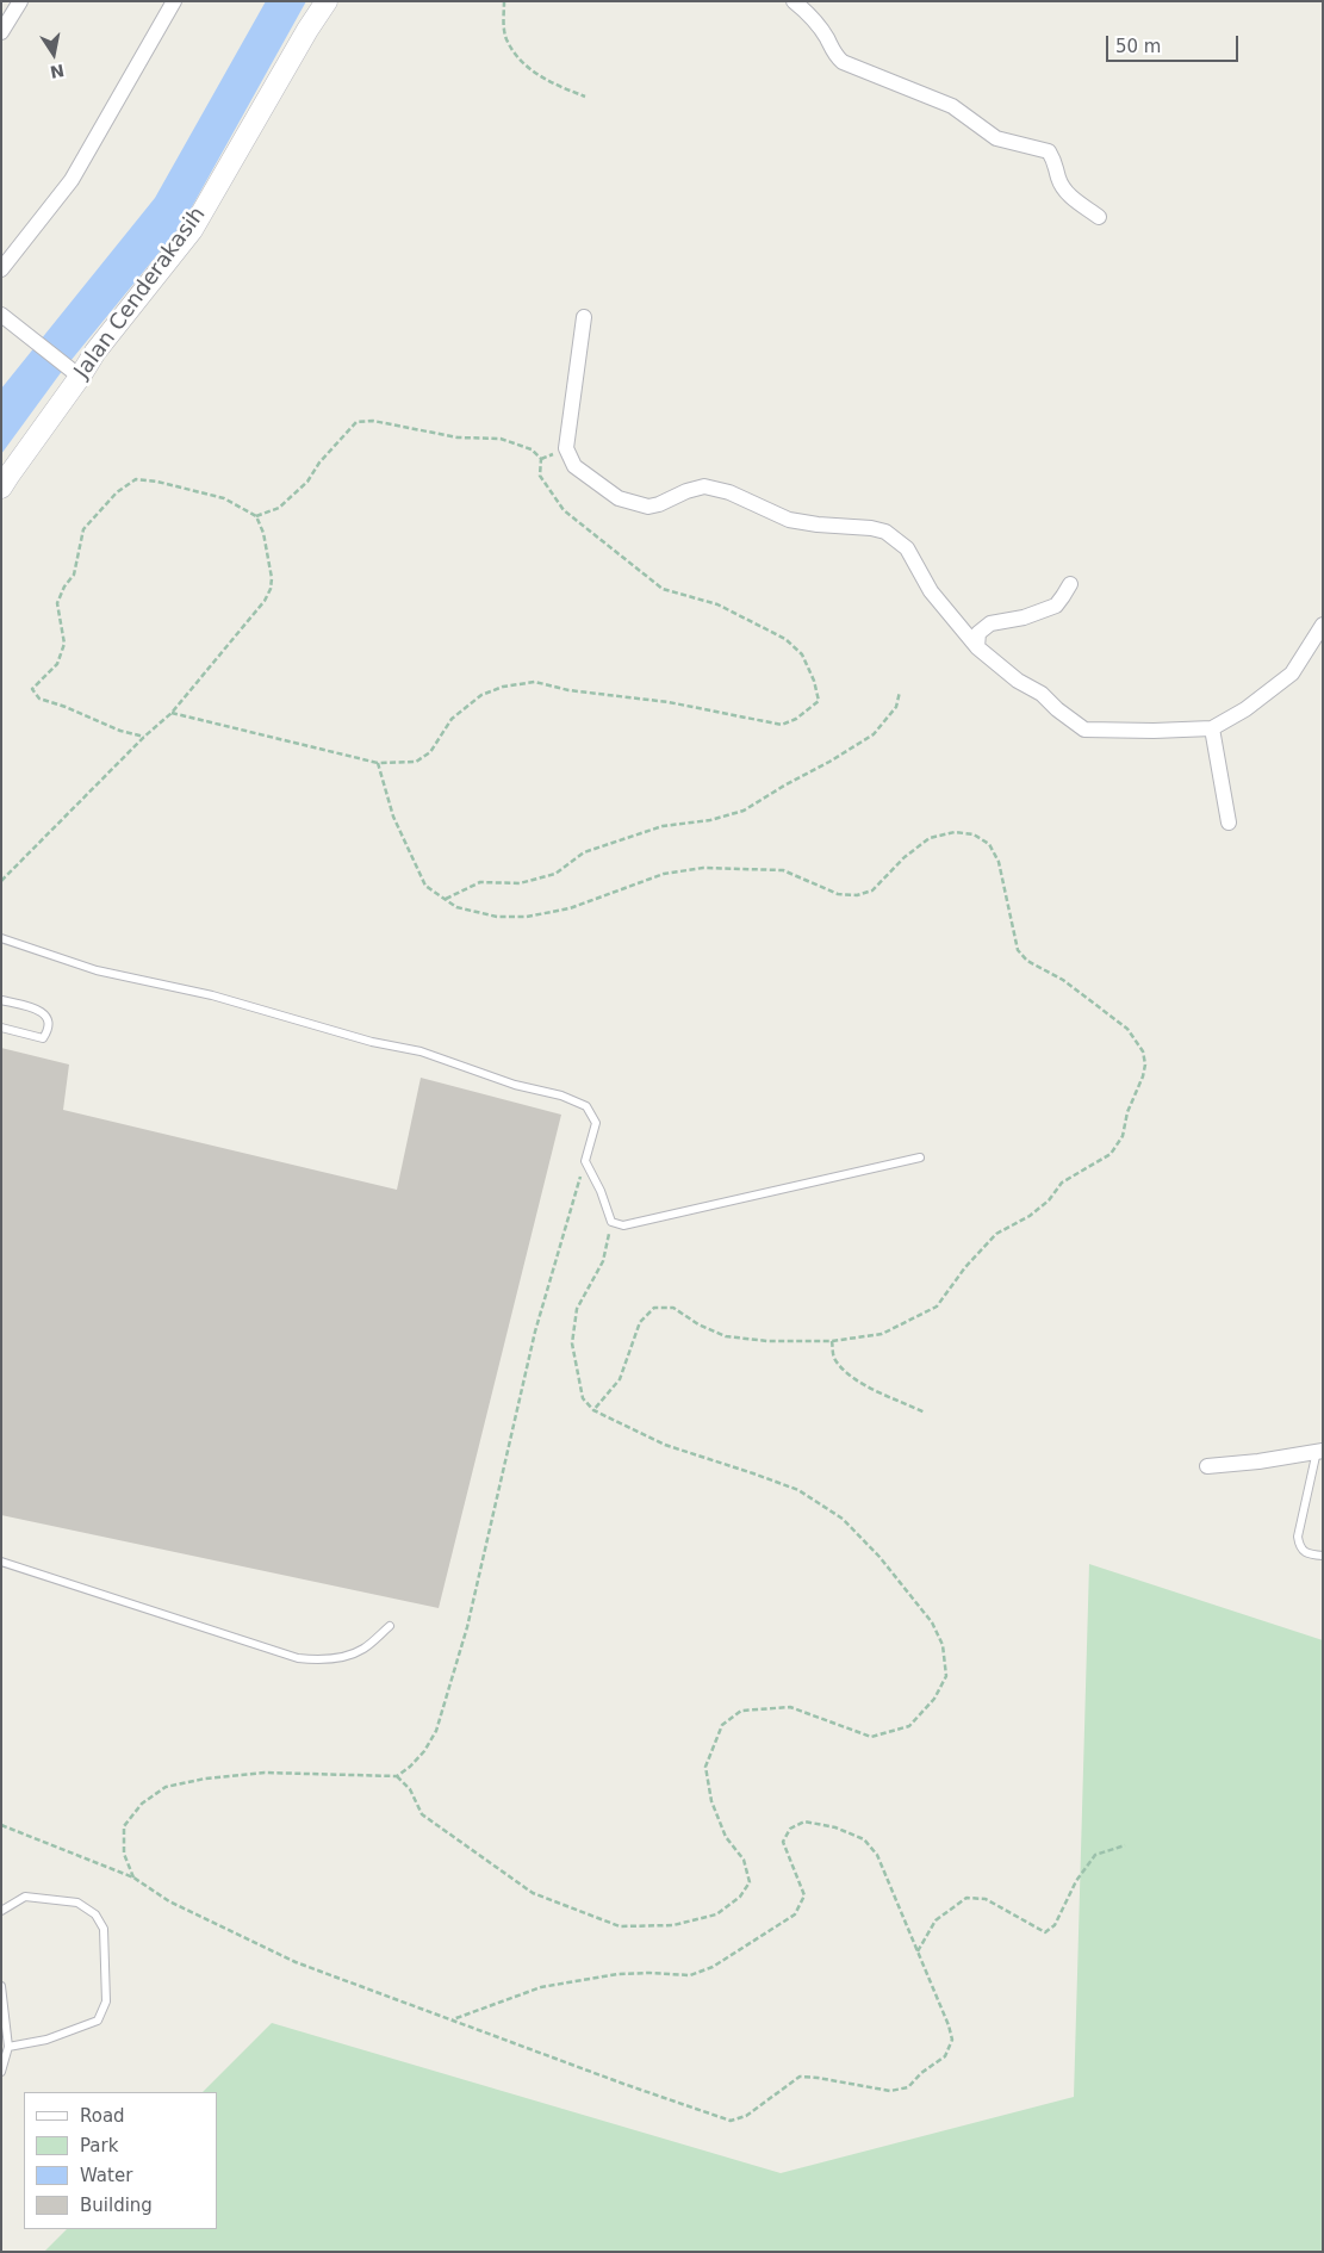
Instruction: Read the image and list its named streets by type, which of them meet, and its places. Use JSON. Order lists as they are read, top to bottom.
{
  "streets": {
    "street": ["Jalan Cenderakasih"]
  },
  "legend": [
    "Road",
    "Park",
    "Water",
    "Building"
  ],
  "scale_bar": "50 m",
  "north": "bottom"
}
